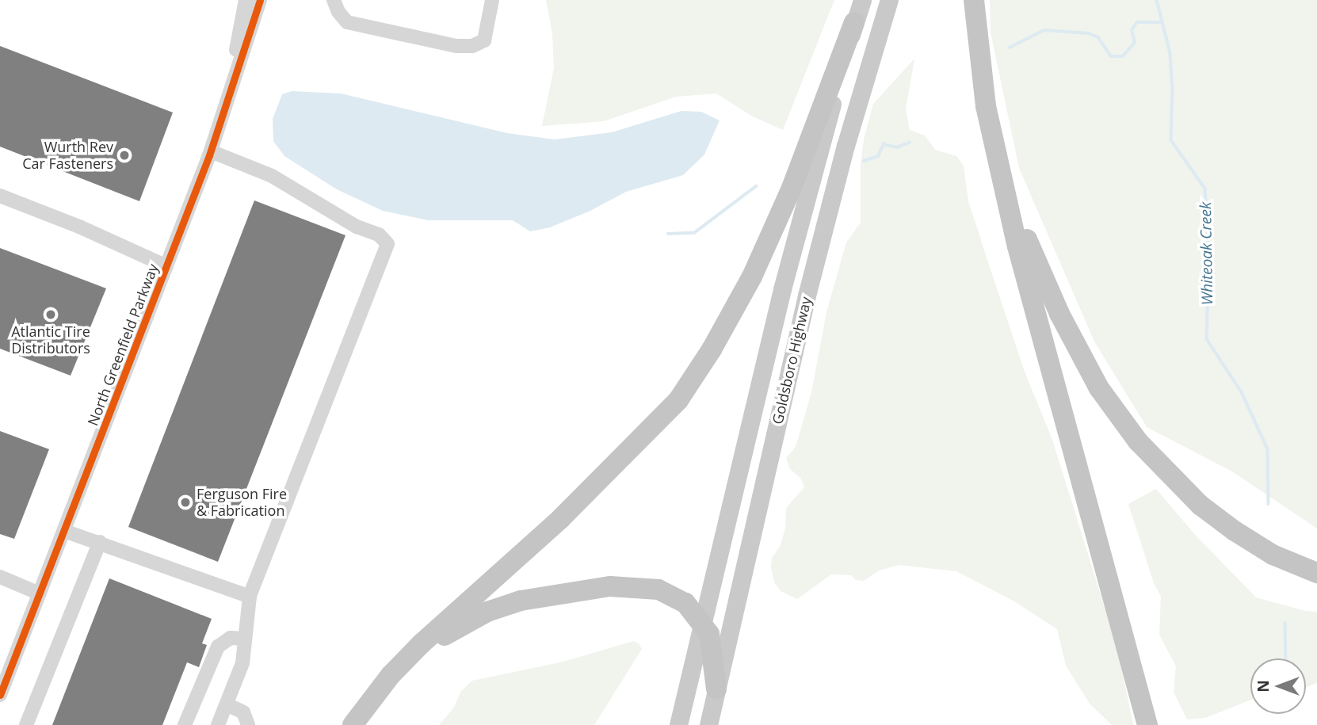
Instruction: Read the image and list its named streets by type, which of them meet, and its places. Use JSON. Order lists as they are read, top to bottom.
{
  "streets": {
    "main road": ["Goldsboro Highway"],
    "street": ["North Greenfield Parkway"]
  },
  "water": ["Whiteoak Creek"],
  "places": ["Wurth Rev Car Fasteners", "Atlantic Tire Distributors", "Ferguson Fire & Fabrication"],
  "north": "left"
}
